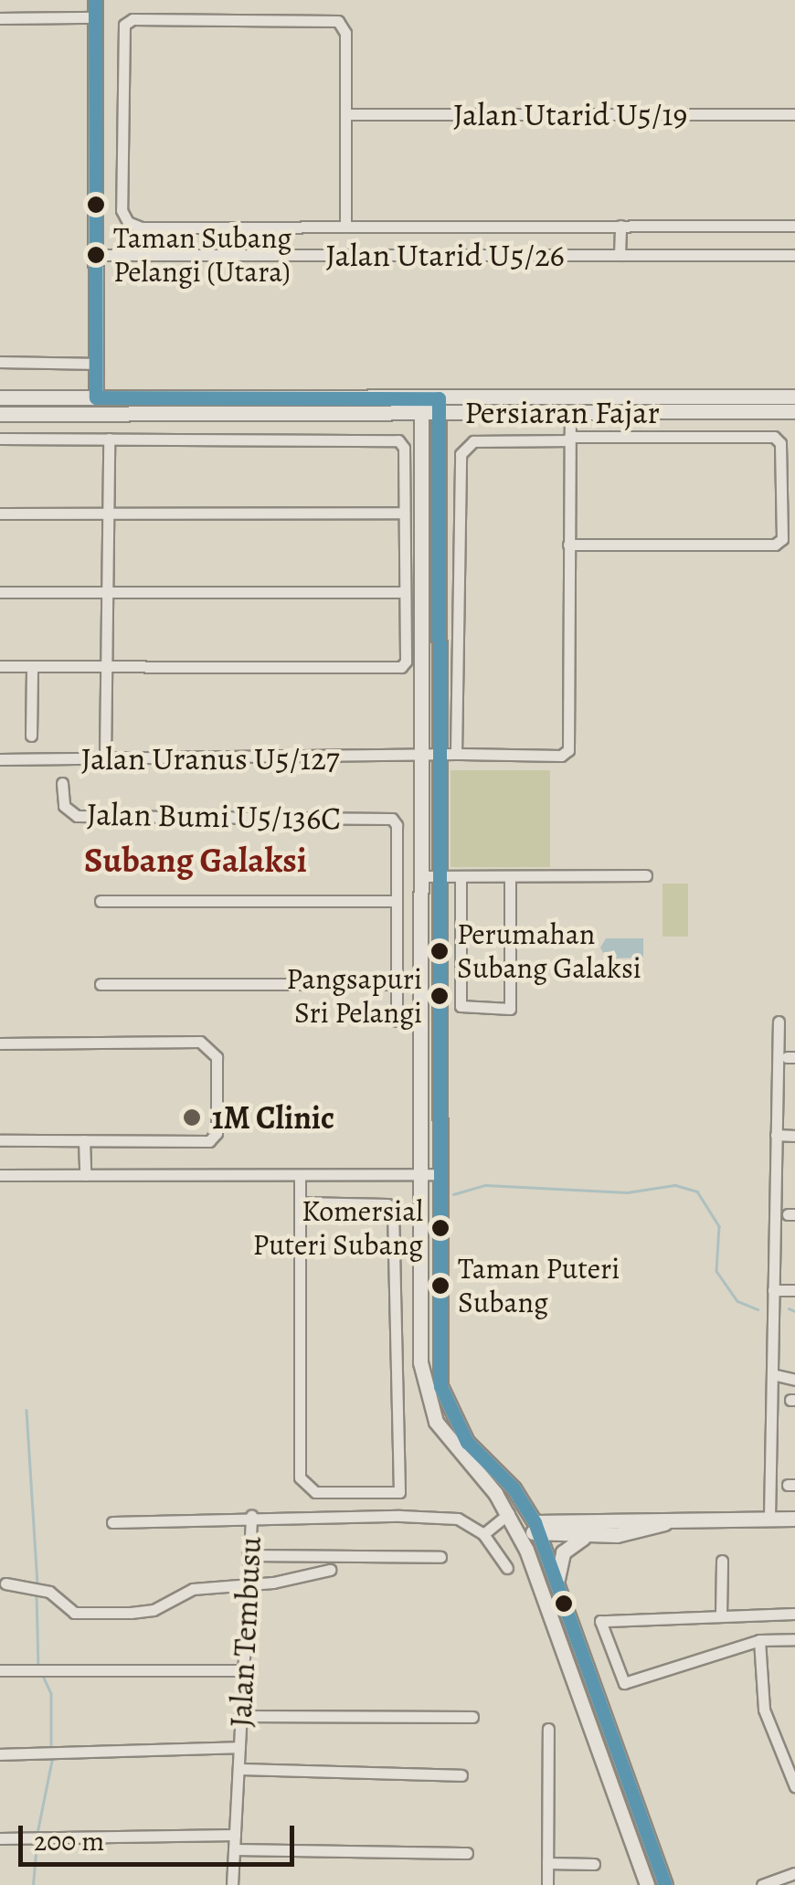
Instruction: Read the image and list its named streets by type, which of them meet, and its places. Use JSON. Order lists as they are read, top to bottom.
{
  "streets": {
    "main road": ["Persiaran Fajar"],
    "street": [
      "Jalan Utarid U5/19",
      "Jalan Utarid U5/26",
      "Jalan Uranus U5/127",
      "Jalan Bumi U5/136C",
      "Jalan Tembusu"
    ]
  },
  "districts": ["Subang Galaksi"],
  "places": [
    "Taman Subang Pelangi (Utara)",
    "Perumahan Subang Galaksi",
    "Pangsapuri Sri Pelangi",
    "1M Clinic",
    "Komersial Puteri Subang",
    "Taman Puteri Subang"
  ],
  "scale_bar": "200 m"
}
